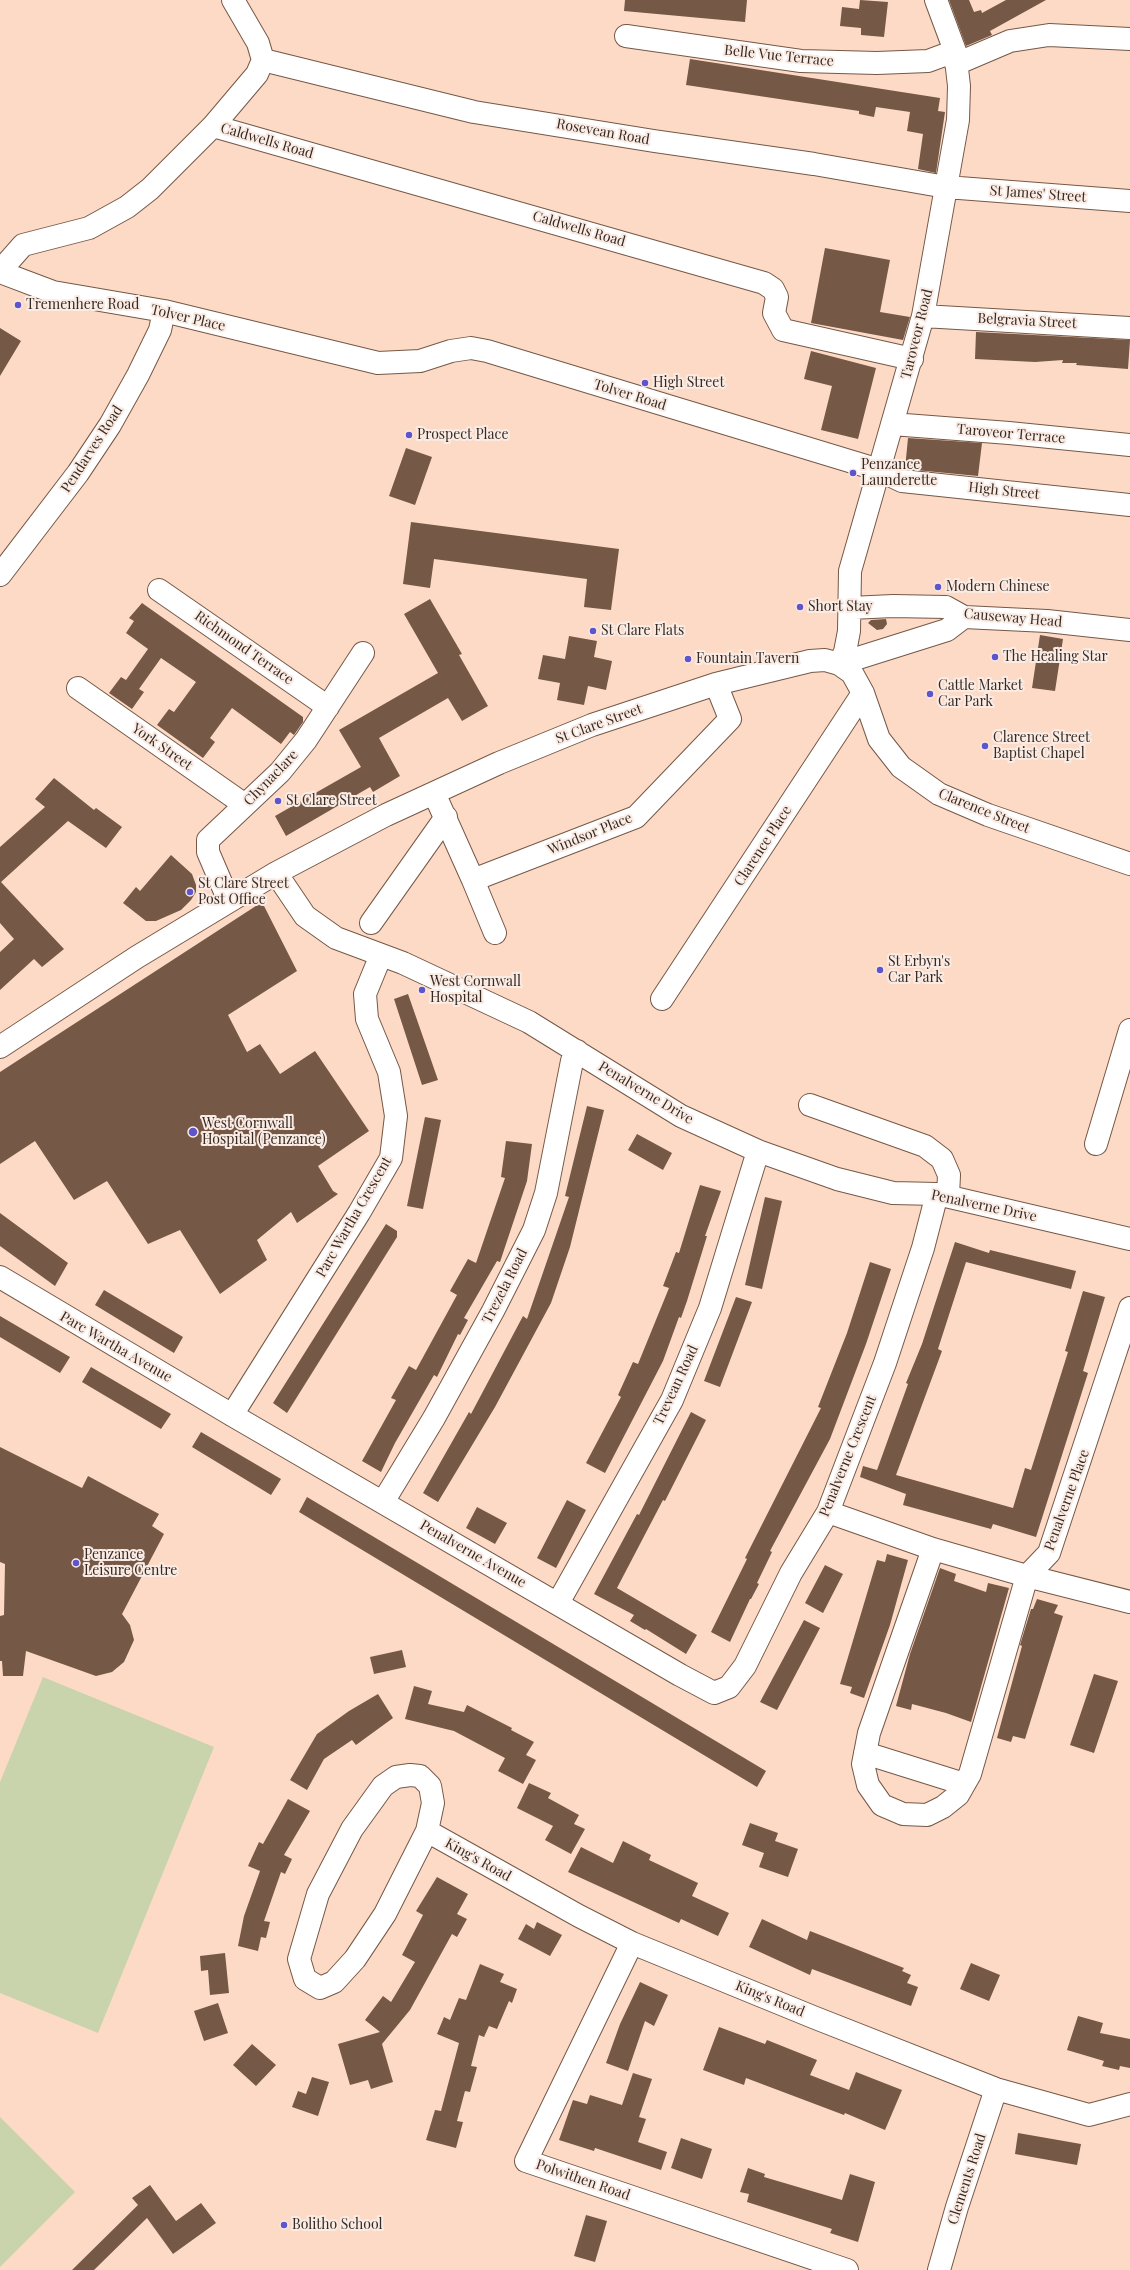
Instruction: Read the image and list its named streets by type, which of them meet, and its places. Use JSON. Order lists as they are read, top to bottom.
{
  "streets": {
    "street": [
      "Belle Vue Terrace",
      "Rosevean Road",
      "Caldwells Road",
      "St James' Street",
      "Tolver Place",
      "Belgravia Street",
      "Taroveor Road",
      "Tolver Road",
      "Taroveor Terrace",
      "Pendarves Road",
      "High Street",
      "Causeway Head",
      "Richmond Terrace",
      "St Clare Street",
      "York Street",
      "Chynaclare",
      "Clarence Street",
      "Windsor Place",
      "Clarence Place",
      "Penalverne Drive",
      "Parc Wartha Crescent",
      "Trezela Road",
      "Parc Wartha Avenue",
      "Trevean Road",
      "Penalverne Crescent",
      "Penalverne Place",
      "Penalverne Avenue",
      "King's Road",
      "Clements Road",
      "Polwithen Road"
    ]
  },
  "crossings": [
    ["Belle Vue Terrace", "Taroveor Road"],
    ["Rosevean Road", "St James' Street"],
    ["Rosevean Road", "Taroveor Road"],
    ["Caldwells Road", "Taroveor Road"],
    ["St James' Street", "Taroveor Road"],
    ["Tolver Place", "Tolver Road"],
    ["Tolver Place", "Pendarves Road"],
    ["Belgravia Street", "Taroveor Road"],
    ["Taroveor Road", "Tolver Road"],
    ["Taroveor Road", "Taroveor Terrace"],
    ["Taroveor Road", "High Street"],
    ["Taroveor Road", "Causeway Head"],
    ["Taroveor Road", "St Clare Street"],
    ["Taroveor Road", "Clarence Street"],
    ["Tolver Road", "High Street"],
    ["Richmond Terrace", "Chynaclare"],
    ["St Clare Street", "Chynaclare"],
    ["St Clare Street", "Clarence Street"],
    ["St Clare Street", "Windsor Place"],
    ["St Clare Street", "Penalverne Drive"],
    ["York Street", "Chynaclare"],
    ["Clarence Street", "Clarence Place"],
    ["Penalverne Drive", "Parc Wartha Crescent"],
    ["Penalverne Drive", "Trezela Road"],
    ["Penalverne Drive", "Trevean Road"],
    ["Penalverne Drive", "Penalverne Crescent"],
    ["Parc Wartha Crescent", "Parc Wartha Avenue"],
    ["Parc Wartha Crescent", "Penalverne Avenue"],
    ["Trezela Road", "Penalverne Avenue"],
    ["Parc Wartha Avenue", "Penalverne Avenue"],
    ["Trevean Road", "Penalverne Avenue"],
    ["Penalverne Crescent", "Penalverne Avenue"],
    ["King's Road", "Clements Road"],
    ["King's Road", "Polwithen Road"]
  ],
  "places": [
    "Tremenhere Road",
    "High Street",
    "Prospect Place",
    "Penzance Launderette",
    "Modern Chinese",
    "Short Stay",
    "St Clare Flats",
    "The Healing Star",
    "Fountain Tavern",
    "Cattle Market Car Park",
    "Clarence Street Baptist Chapel",
    "St Clare Street",
    "St Clare Street Post Office",
    "St Erbyn's Car Park",
    "West Cornwall Hospital",
    "West Cornwall Hospital (Penzance)",
    "Penzance Leisure Centre",
    "Bolitho School"
  ]
}
